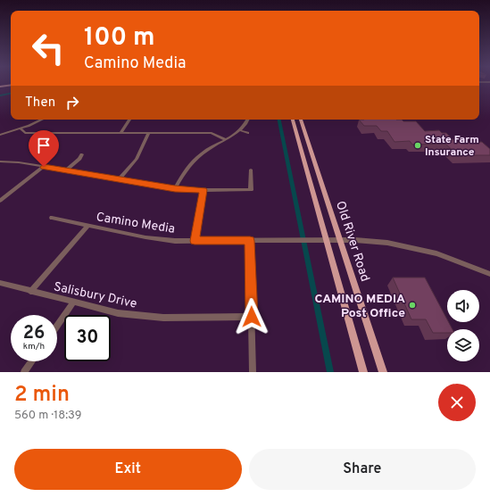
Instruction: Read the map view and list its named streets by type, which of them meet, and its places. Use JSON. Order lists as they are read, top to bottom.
{
  "streets": {
    "main road": ["Old River Road"],
    "street": ["Camino Media", "Salisbury Drive"]
  },
  "crossings": [
    ["Camino Media", "Old River Road"]
  ],
  "places": ["State Farm Insurance", "CAMINO MEDIA Post Office"],
  "page": {
    "turn": ["100 m", "Camino Media"],
    "then": "Then",
    "speed": "26 km/h",
    "limit": "30",
    "heading": ["2 min", "560 m · 18:39"],
    "buttons": ["Exit", "Share"]
  }
}
